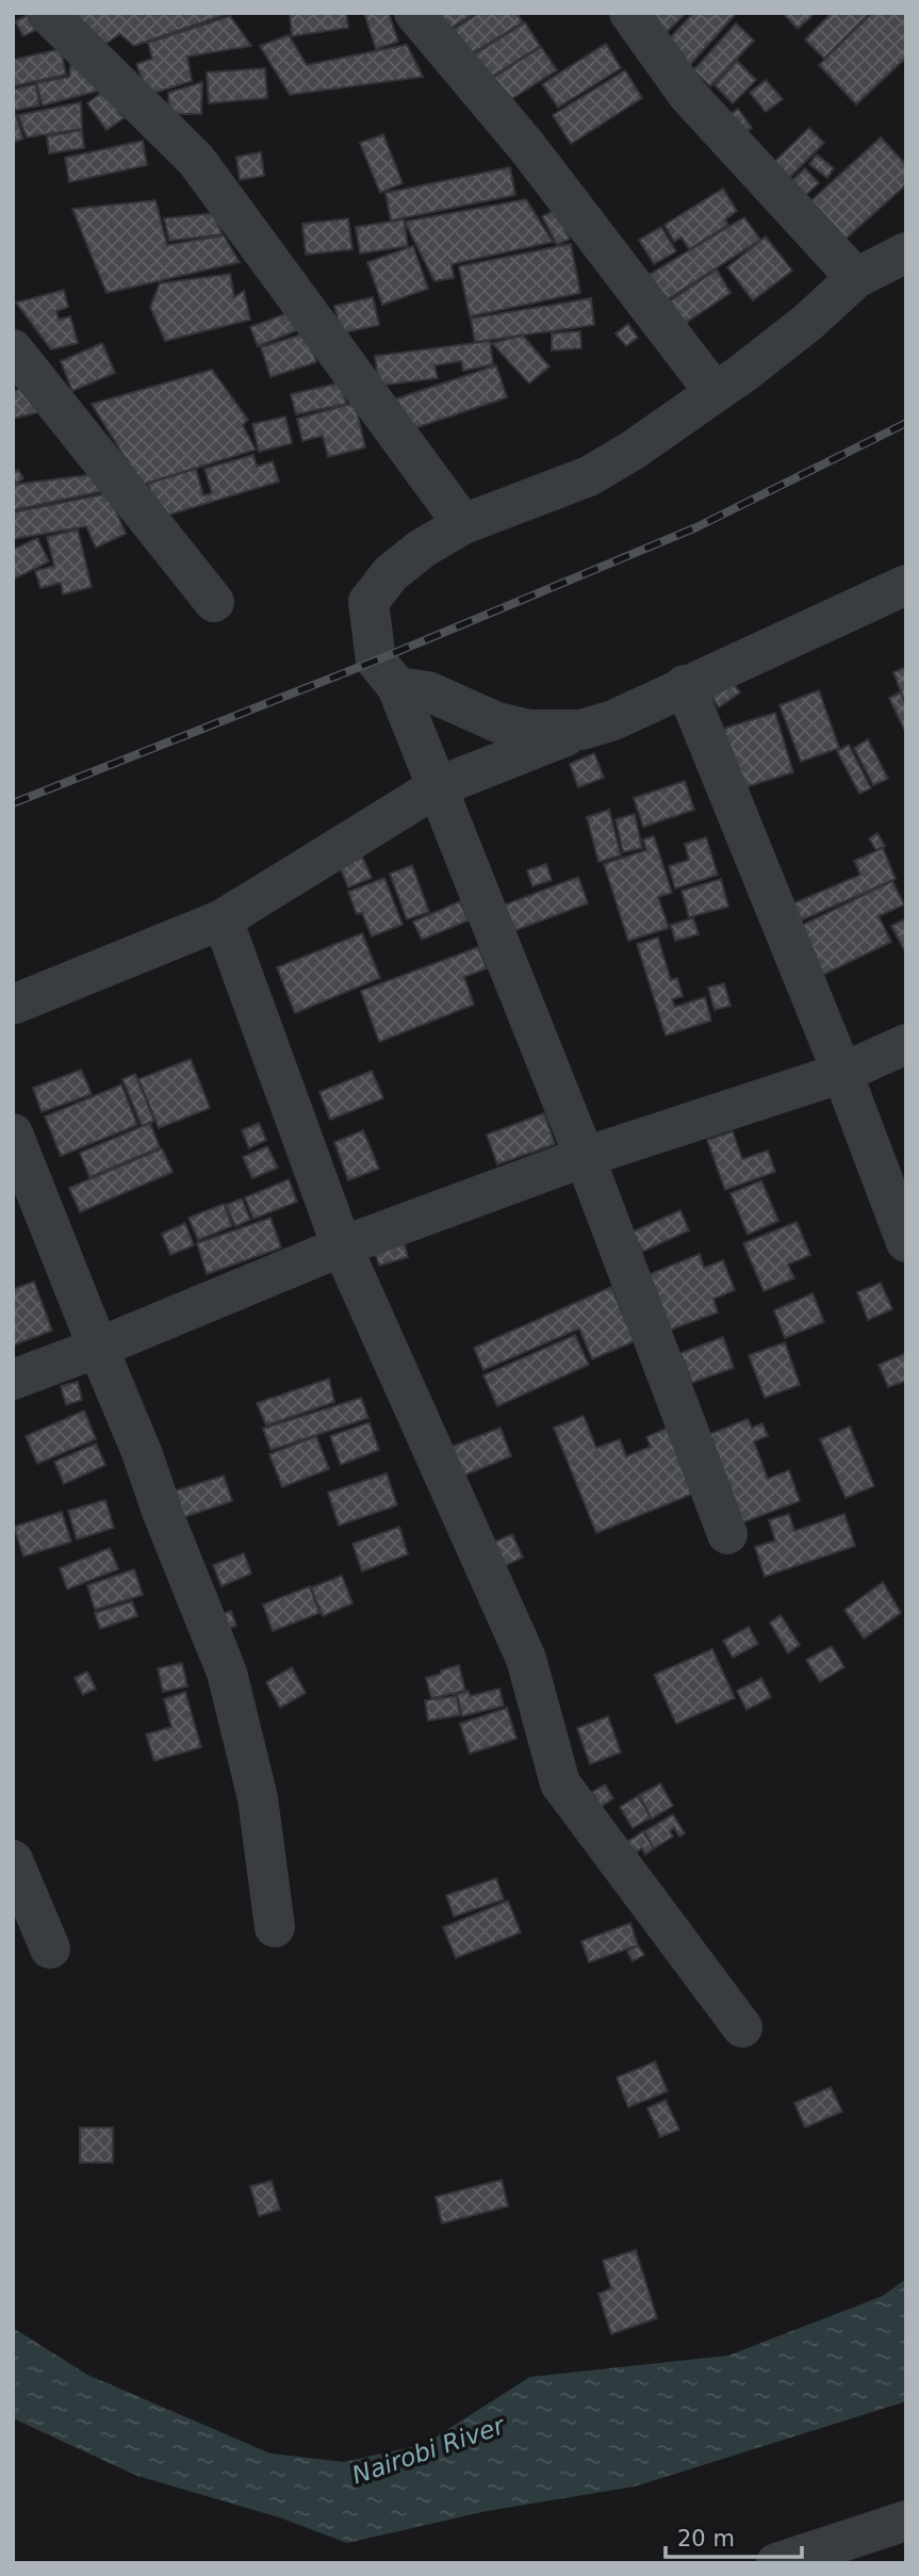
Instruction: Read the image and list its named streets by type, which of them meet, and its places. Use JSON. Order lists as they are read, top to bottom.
{
  "water": ["Nairobi River"],
  "scale_bar": "20 m"
}
